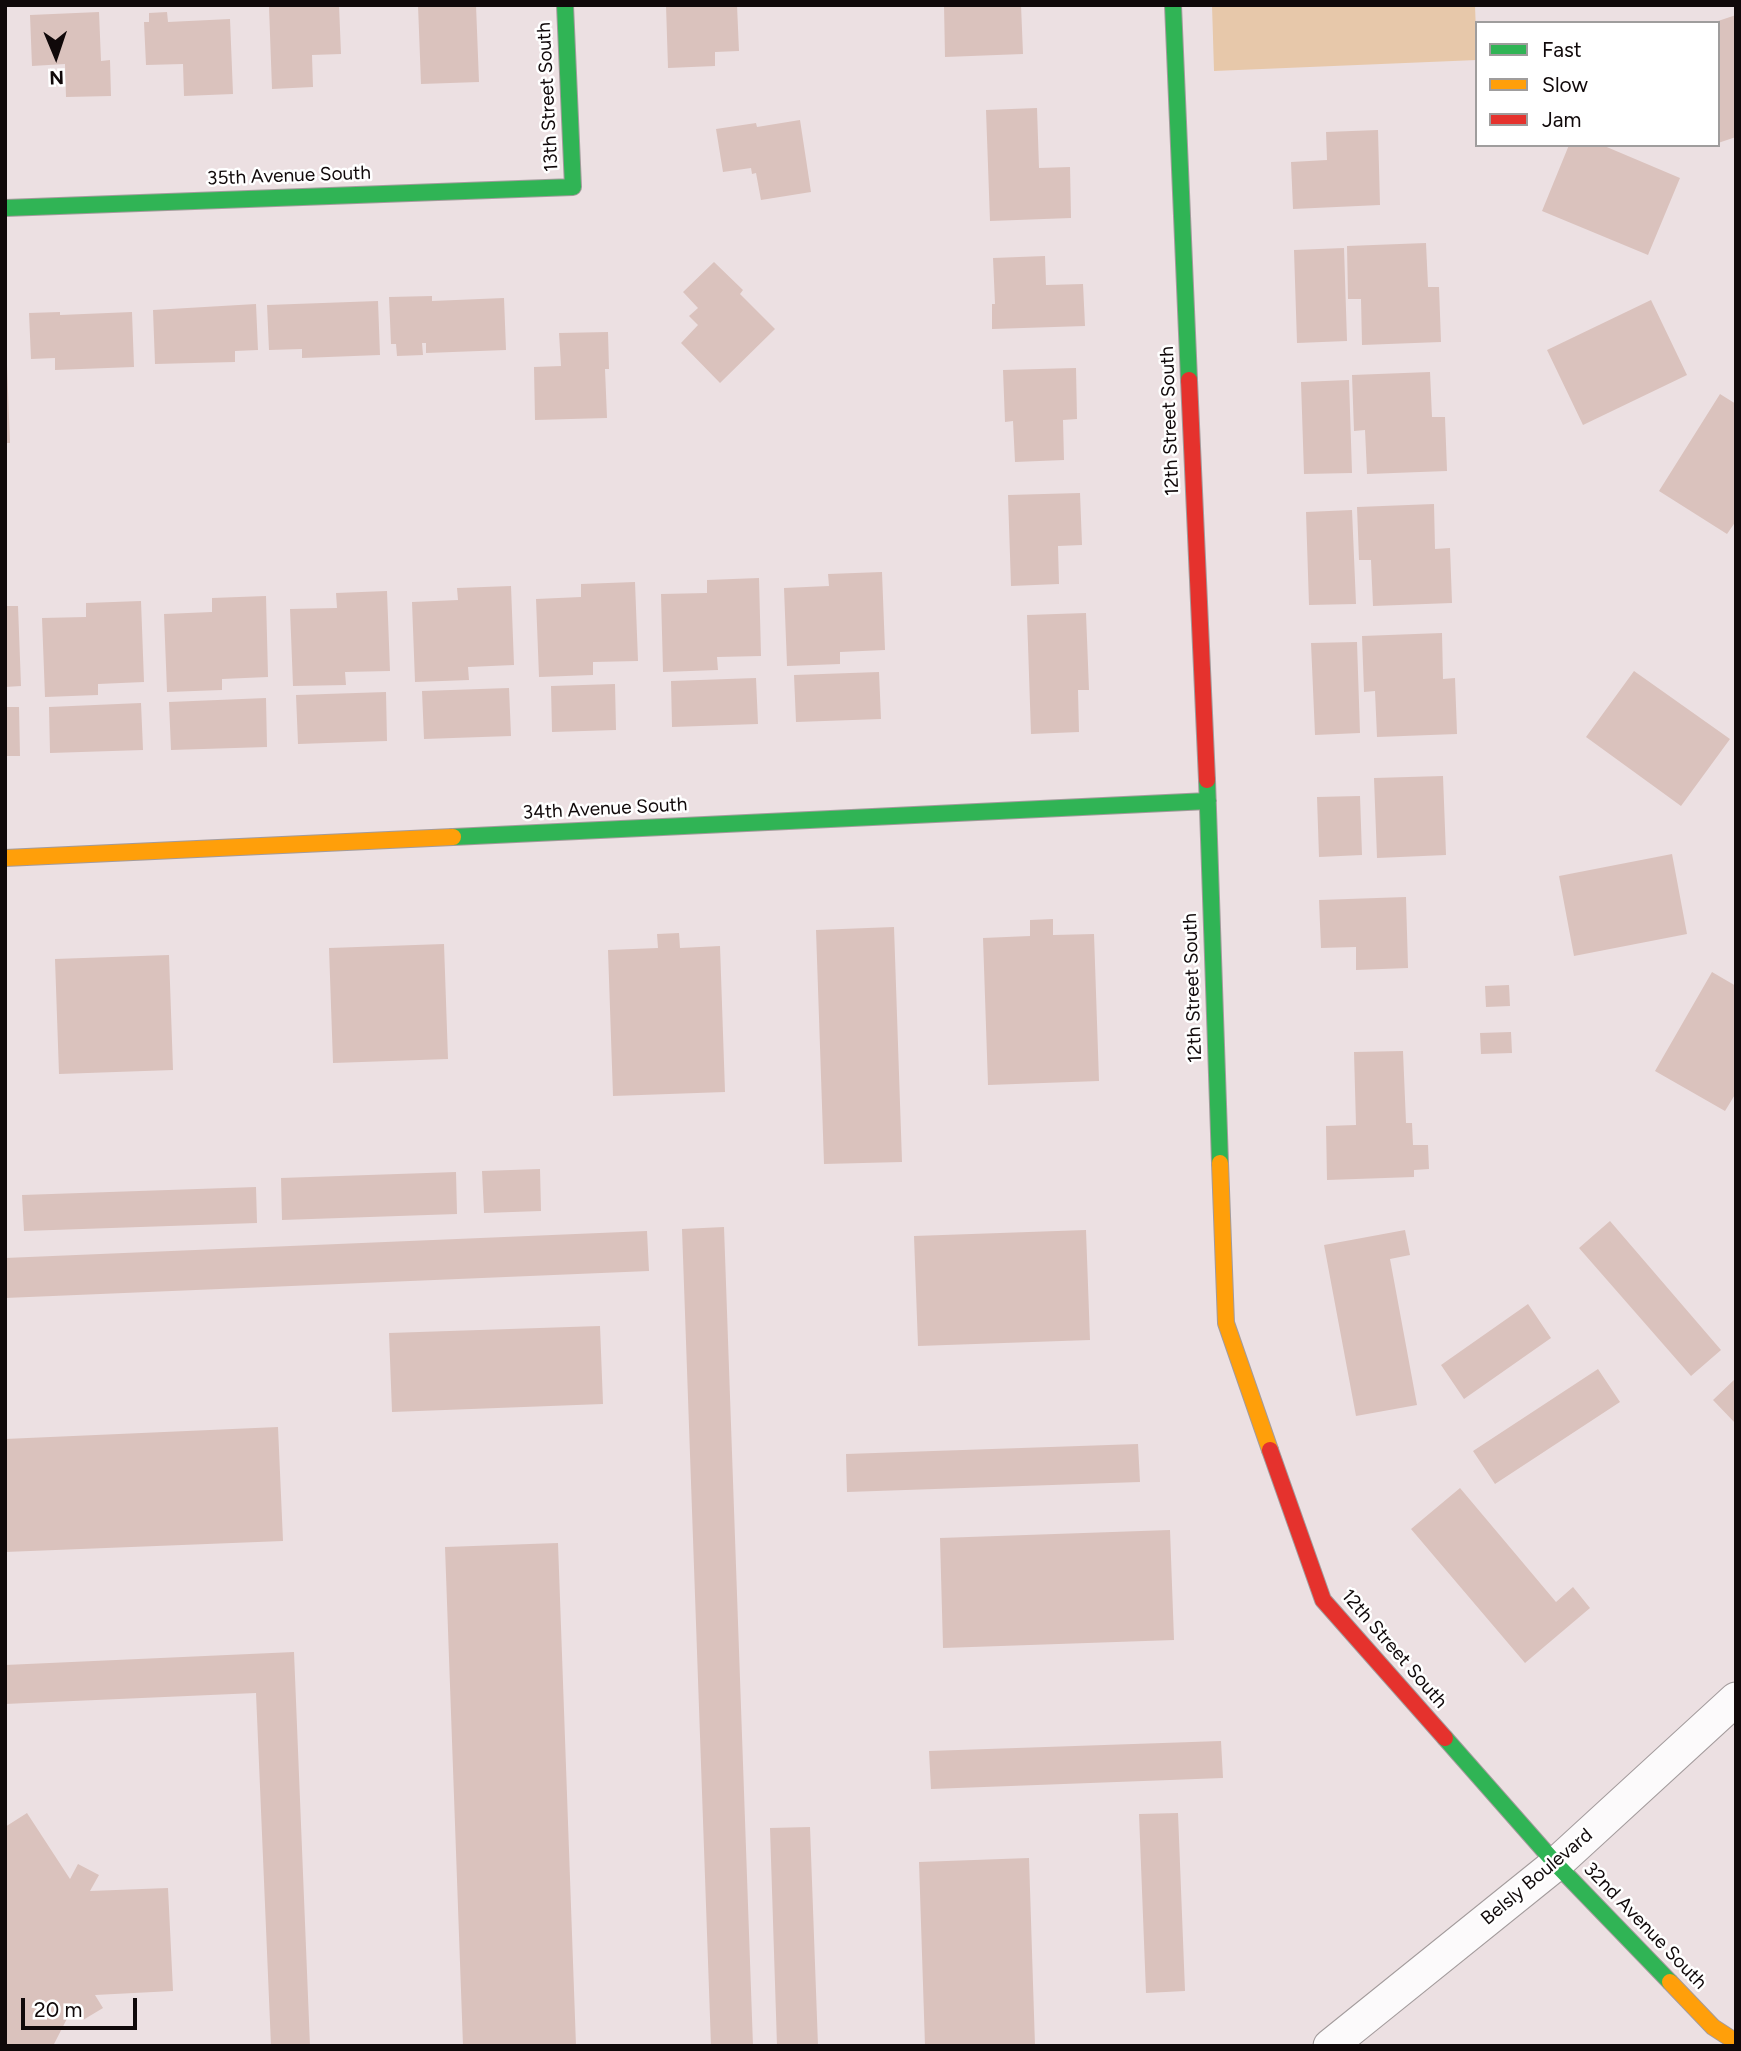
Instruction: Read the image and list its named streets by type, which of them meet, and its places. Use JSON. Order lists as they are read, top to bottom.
{
  "streets": {
    "street": [
      "13th Street South",
      "35th Avenue South",
      "12th Street South",
      "34th Avenue South",
      "Belsly Boulevard",
      "32nd Avenue South"
    ]
  },
  "crossings": [
    ["13th Street South", "35th Avenue South"],
    ["12th Street South", "34th Avenue South"],
    ["12th Street South", "Belsly Boulevard"],
    ["12th Street South", "32nd Avenue South"],
    ["Belsly Boulevard", "32nd Avenue South"]
  ],
  "legend": ["Fast", "Slow", "Jam"],
  "scale_bar": "20 m",
  "north": "bottom"
}
